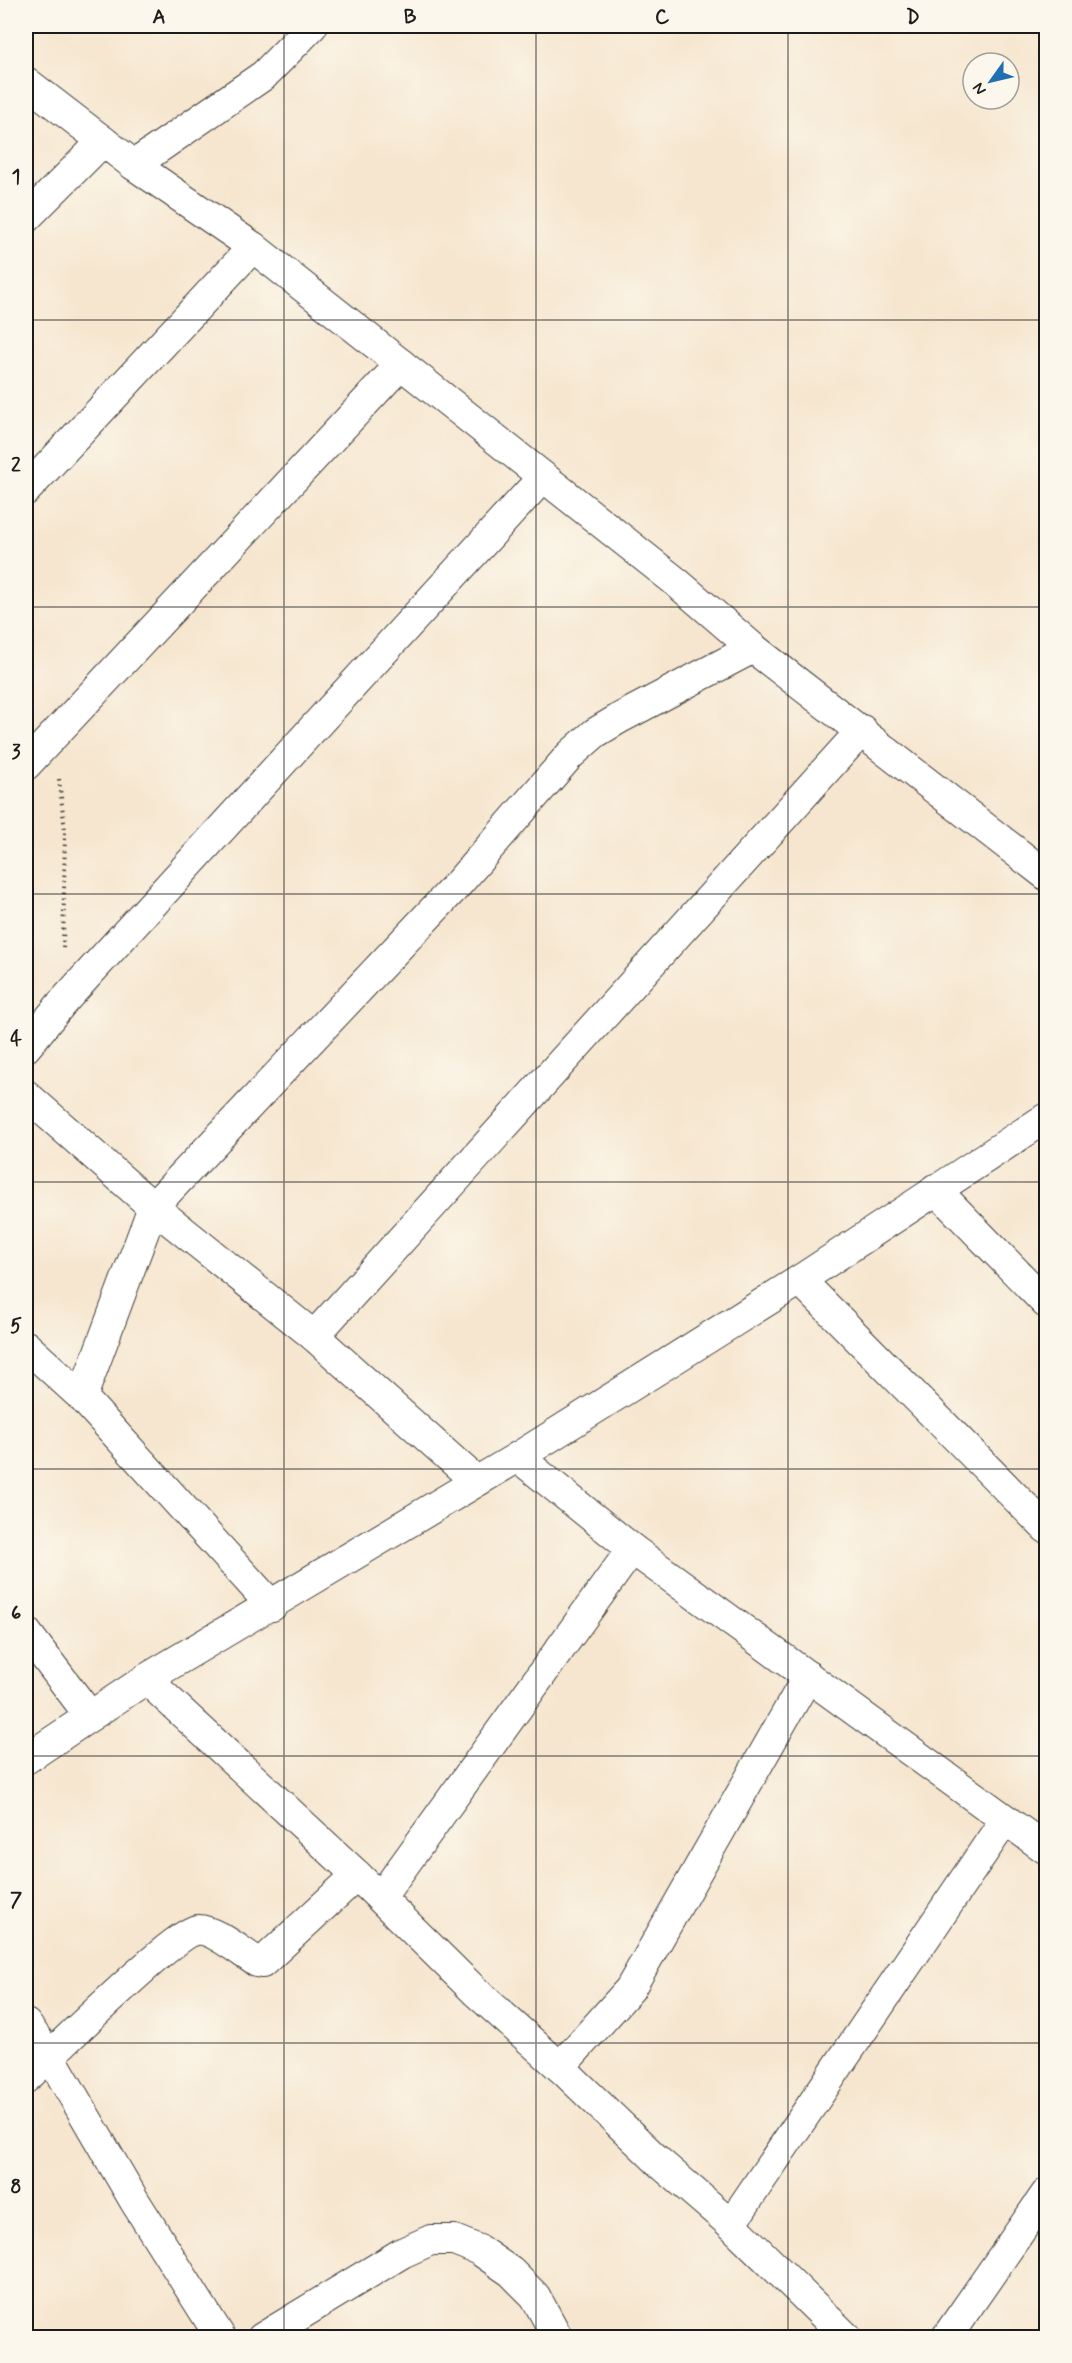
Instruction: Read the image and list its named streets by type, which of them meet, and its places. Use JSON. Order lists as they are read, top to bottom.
{
  "north": "bottom left",
  "grid": {
    "columns": [
      "A",
      "B",
      "C",
      "D"
    ],
    "rows": [
      "1",
      "2",
      "3",
      "4",
      "5",
      "6",
      "7",
      "8"
    ]
  }
}
